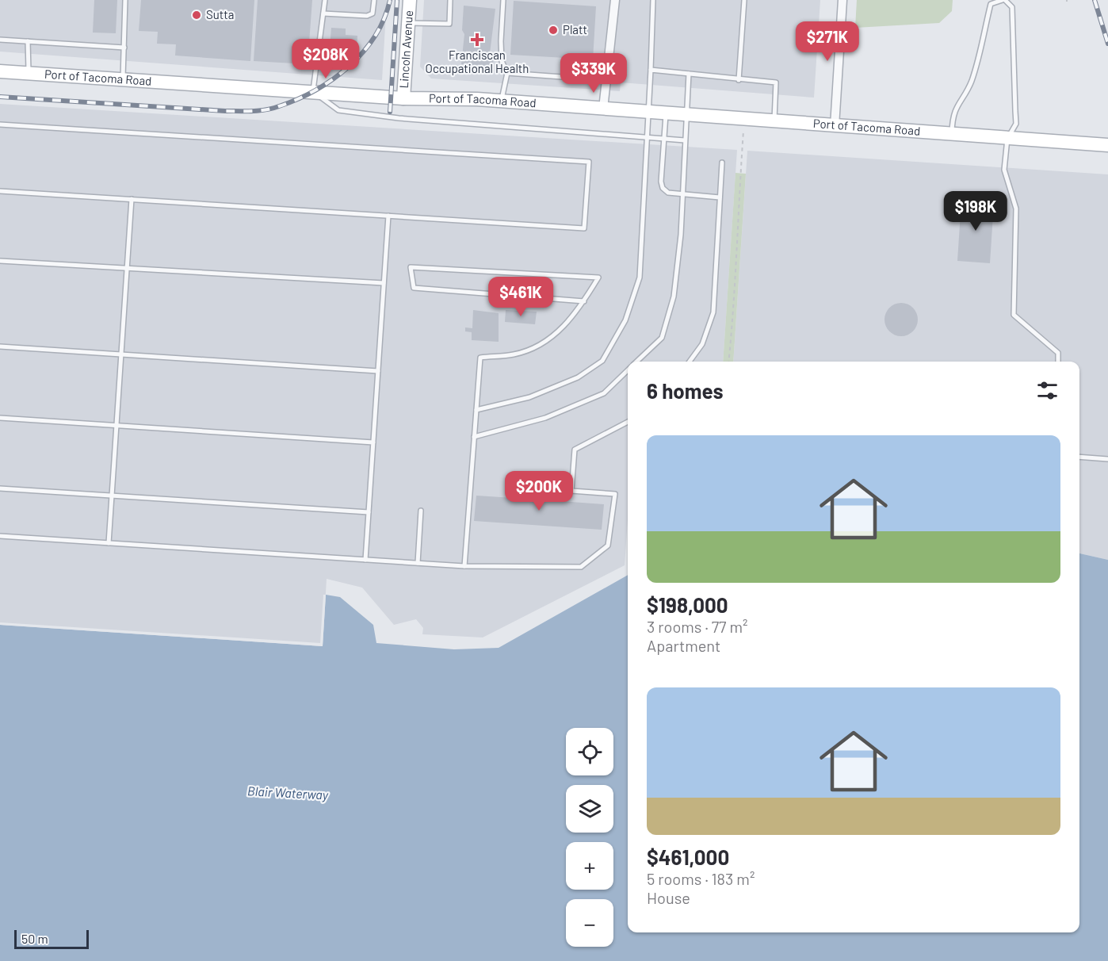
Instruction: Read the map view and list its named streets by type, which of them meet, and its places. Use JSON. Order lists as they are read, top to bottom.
{
  "streets": {
    "main road": ["Lincoln Avenue", "Port of Tacoma Road"]
  },
  "crossings": [
    ["Lincoln Avenue", "Port of Tacoma Road"]
  ],
  "water": ["Blair Waterway"],
  "places": {
    "other": ["Sutta", "Platt"],
    "health": ["Franciscan Occupational Health"]
  },
  "scale_bar": "50 m",
  "page": {
    "price": [
      "$271K",
      "$208K",
      "$339K",
      "$198K",
      "$461K",
      "$200K"
    ],
    "heading": "6 homes",
    "list": [
      {
        "name": "$198,000",
        "note": "3 rooms · 77 m² · Apartment"
      },
      {
        "name": "$461,000",
        "note": "5 rooms · 183 m² · House"
      }
    ],
    "map_buttons": ["+", "−"],
    "scale": "50 m"
  }
}
